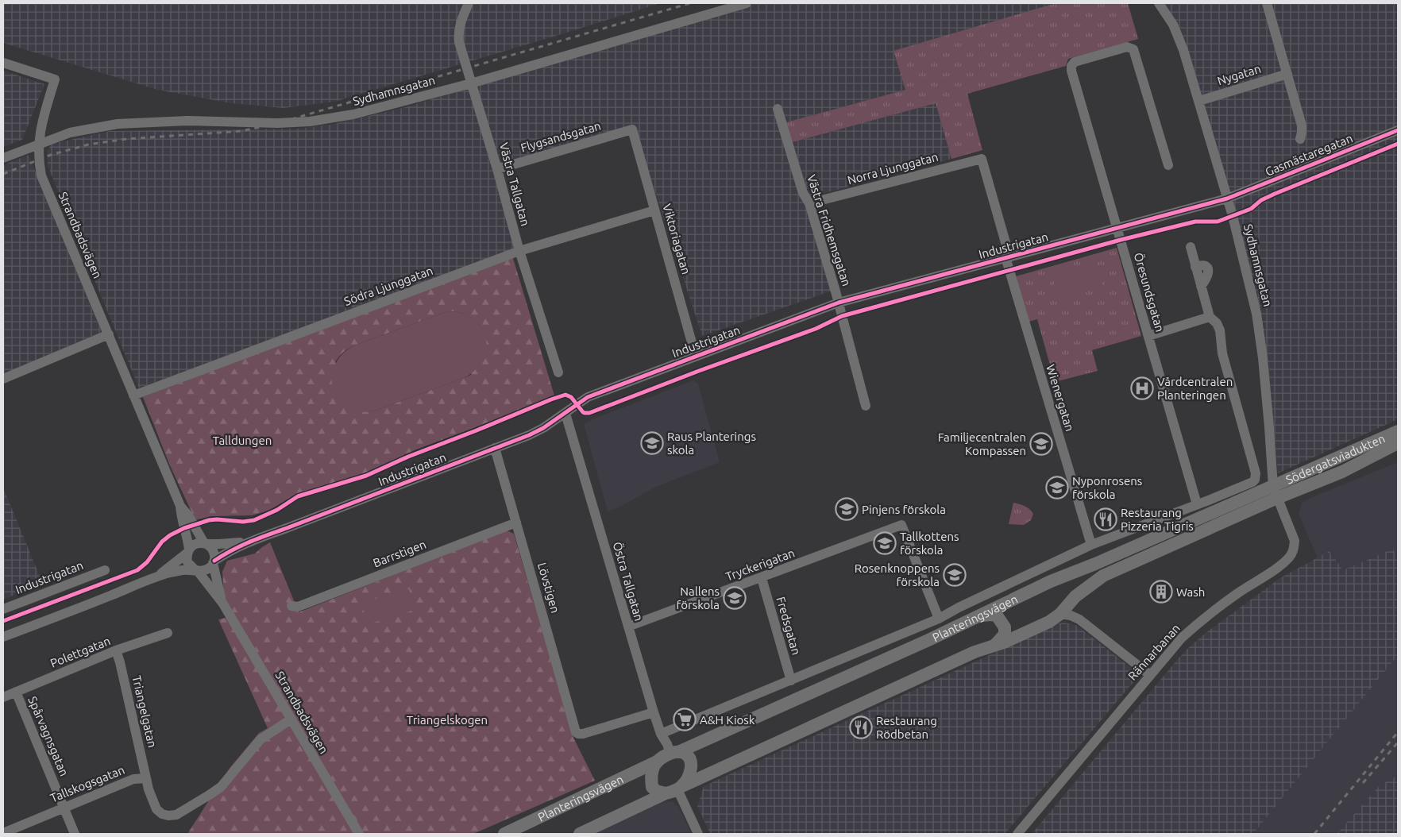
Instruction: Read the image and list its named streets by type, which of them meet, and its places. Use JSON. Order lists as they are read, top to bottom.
{
  "streets": {
    "main road": ["Södergatsviadukten", "Planteringsvägen"],
    "street": [
      "Nygatan",
      "Sydhamnsgatan",
      "Flygsandsgatan",
      "Gasmästaregatan",
      "Norra Ljunggatan",
      "Västra Tallgatan",
      "Västra Fridhemsgatan",
      "Strandbadsvägen",
      "Viktoriagatan",
      "Industrigatan",
      "Södra Ljunggatan",
      "Öresundsgatan",
      "Wienergatan",
      "Barrstigen",
      "Tryckerigatan",
      "Östra Tallgatan",
      "Lövstigen",
      "Fredsgatan",
      "Polettgatan",
      "Rännarbanan",
      "Triangelgatan",
      "Spårvagnsgatan",
      "Tallskogsgatan"
    ]
  },
  "crossings": [
    ["Nygatan", "Sydhamnsgatan"],
    ["Sydhamnsgatan", "Gasmästaregatan"],
    ["Sydhamnsgatan", "Västra Tallgatan"],
    ["Sydhamnsgatan", "Strandbadsvägen"],
    ["Sydhamnsgatan", "Industrigatan"],
    ["Sydhamnsgatan", "Södergatsviadukten"],
    ["Sydhamnsgatan", "Planteringsvägen"],
    ["Sydhamnsgatan", "Rännarbanan"],
    ["Flygsandsgatan", "Västra Tallgatan"],
    ["Flygsandsgatan", "Viktoriagatan"],
    ["Gasmästaregatan", "Industrigatan"],
    ["Norra Ljunggatan", "Västra Fridhemsgatan"],
    ["Norra Ljunggatan", "Wienergatan"],
    ["Västra Tallgatan", "Södra Ljunggatan"],
    ["Västra Fridhemsgatan", "Industrigatan"],
    ["Strandbadsvägen", "Industrigatan"],
    ["Strandbadsvägen", "Södra Ljunggatan"],
    ["Viktoriagatan", "Industrigatan"],
    ["Viktoriagatan", "Södra Ljunggatan"],
    ["Industrigatan", "Öresundsgatan"],
    ["Industrigatan", "Wienergatan"],
    ["Industrigatan", "Östra Tallgatan"],
    ["Industrigatan", "Lövstigen"],
    ["Öresundsgatan", "Planteringsvägen"],
    ["Wienergatan", "Planteringsvägen"],
    ["Södergatsviadukten", "Planteringsvägen"],
    ["Södergatsviadukten", "Rännarbanan"],
    ["Barrstigen", "Lövstigen"],
    ["Tryckerigatan", "Östra Tallgatan"],
    ["Tryckerigatan", "Planteringsvägen"],
    ["Tryckerigatan", "Fredsgatan"],
    ["Östra Tallgatan", "Lövstigen"],
    ["Östra Tallgatan", "Planteringsvägen"],
    ["Planteringsvägen", "Fredsgatan"],
    ["Planteringsvägen", "Rännarbanan"],
    ["Polettgatan", "Triangelgatan"],
    ["Polettgatan", "Spårvagnsgatan"],
    ["Triangelgatan", "Tallskogsgatan"],
    ["Spårvagnsgatan", "Tallskogsgatan"]
  ],
  "parks": ["Talldungen", "Triangelskogen"],
  "places": {
    "hospital": ["Vårdcentralen Planteringen"],
    "school or university": [
      "Raus Planterings skola",
      "Familjecentralen Kompassen",
      "Nyponrosens förskola",
      "Pinjens förskola",
      "Tallkottens förskola",
      "Rosenknoppens förskola",
      "Nallens förskola"
    ],
    "restaurant": ["Restaurang Pizzeria Tigris", "Restaurang Rödbetan"],
    "building": ["Wash"],
    "supermarket": ["A&H Kiosk"]
  }
}
